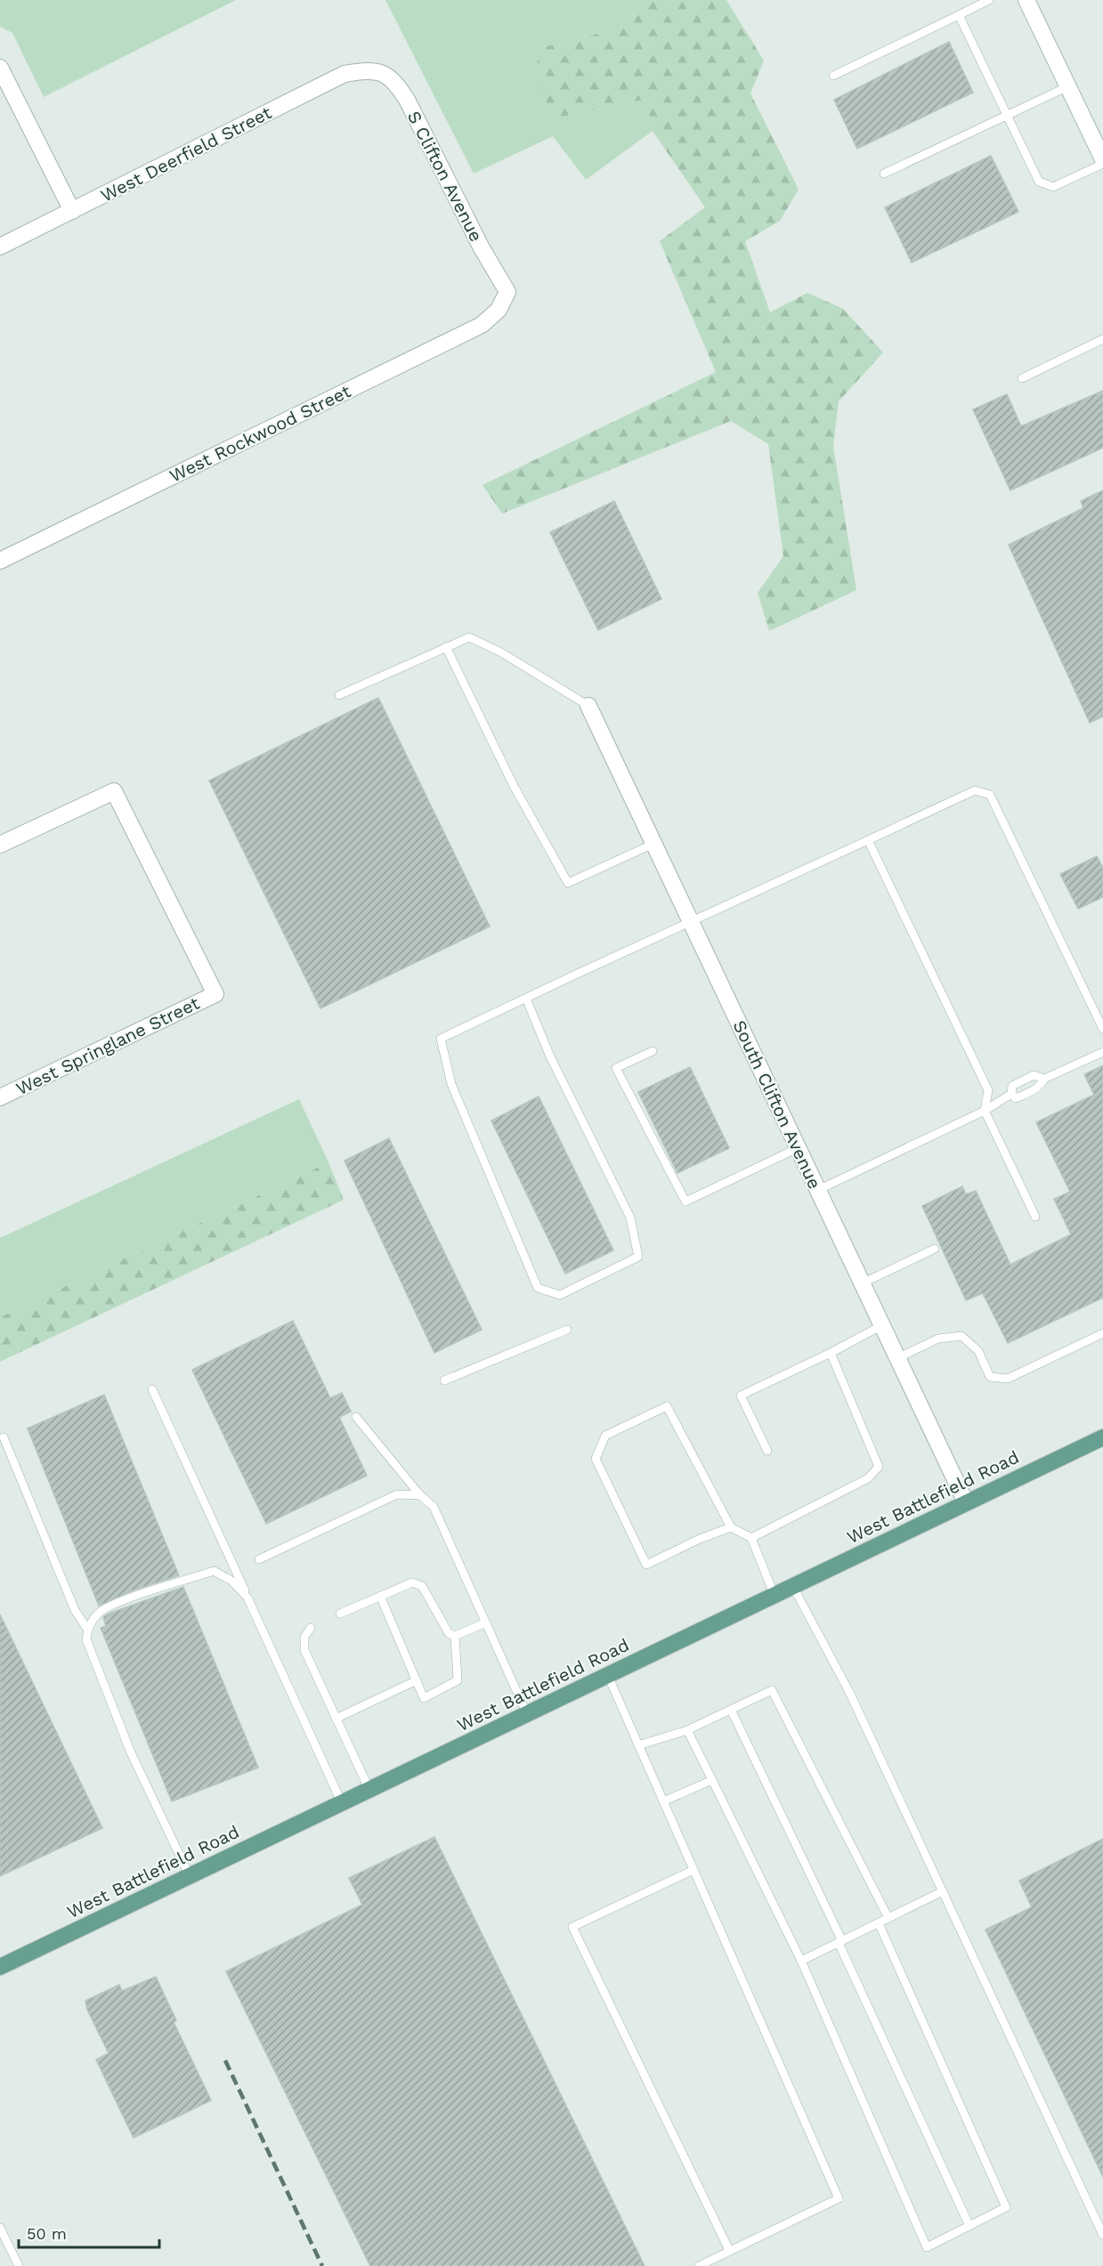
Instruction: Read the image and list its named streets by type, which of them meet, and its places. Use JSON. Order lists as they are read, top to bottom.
{
  "streets": {
    "main road": ["West Battlefield Road"],
    "street": [
      "West Deerfield Street",
      "S Clifton Avenue",
      "West Rockwood Street",
      "West Springlane Street",
      "South Clifton Avenue"
    ]
  },
  "crossings": [
    ["West Deerfield Street", "S Clifton Avenue"],
    ["S Clifton Avenue", "West Rockwood Street"],
    ["South Clifton Avenue", "West Battlefield Road"]
  ],
  "scale_bar": "50 m"
}
